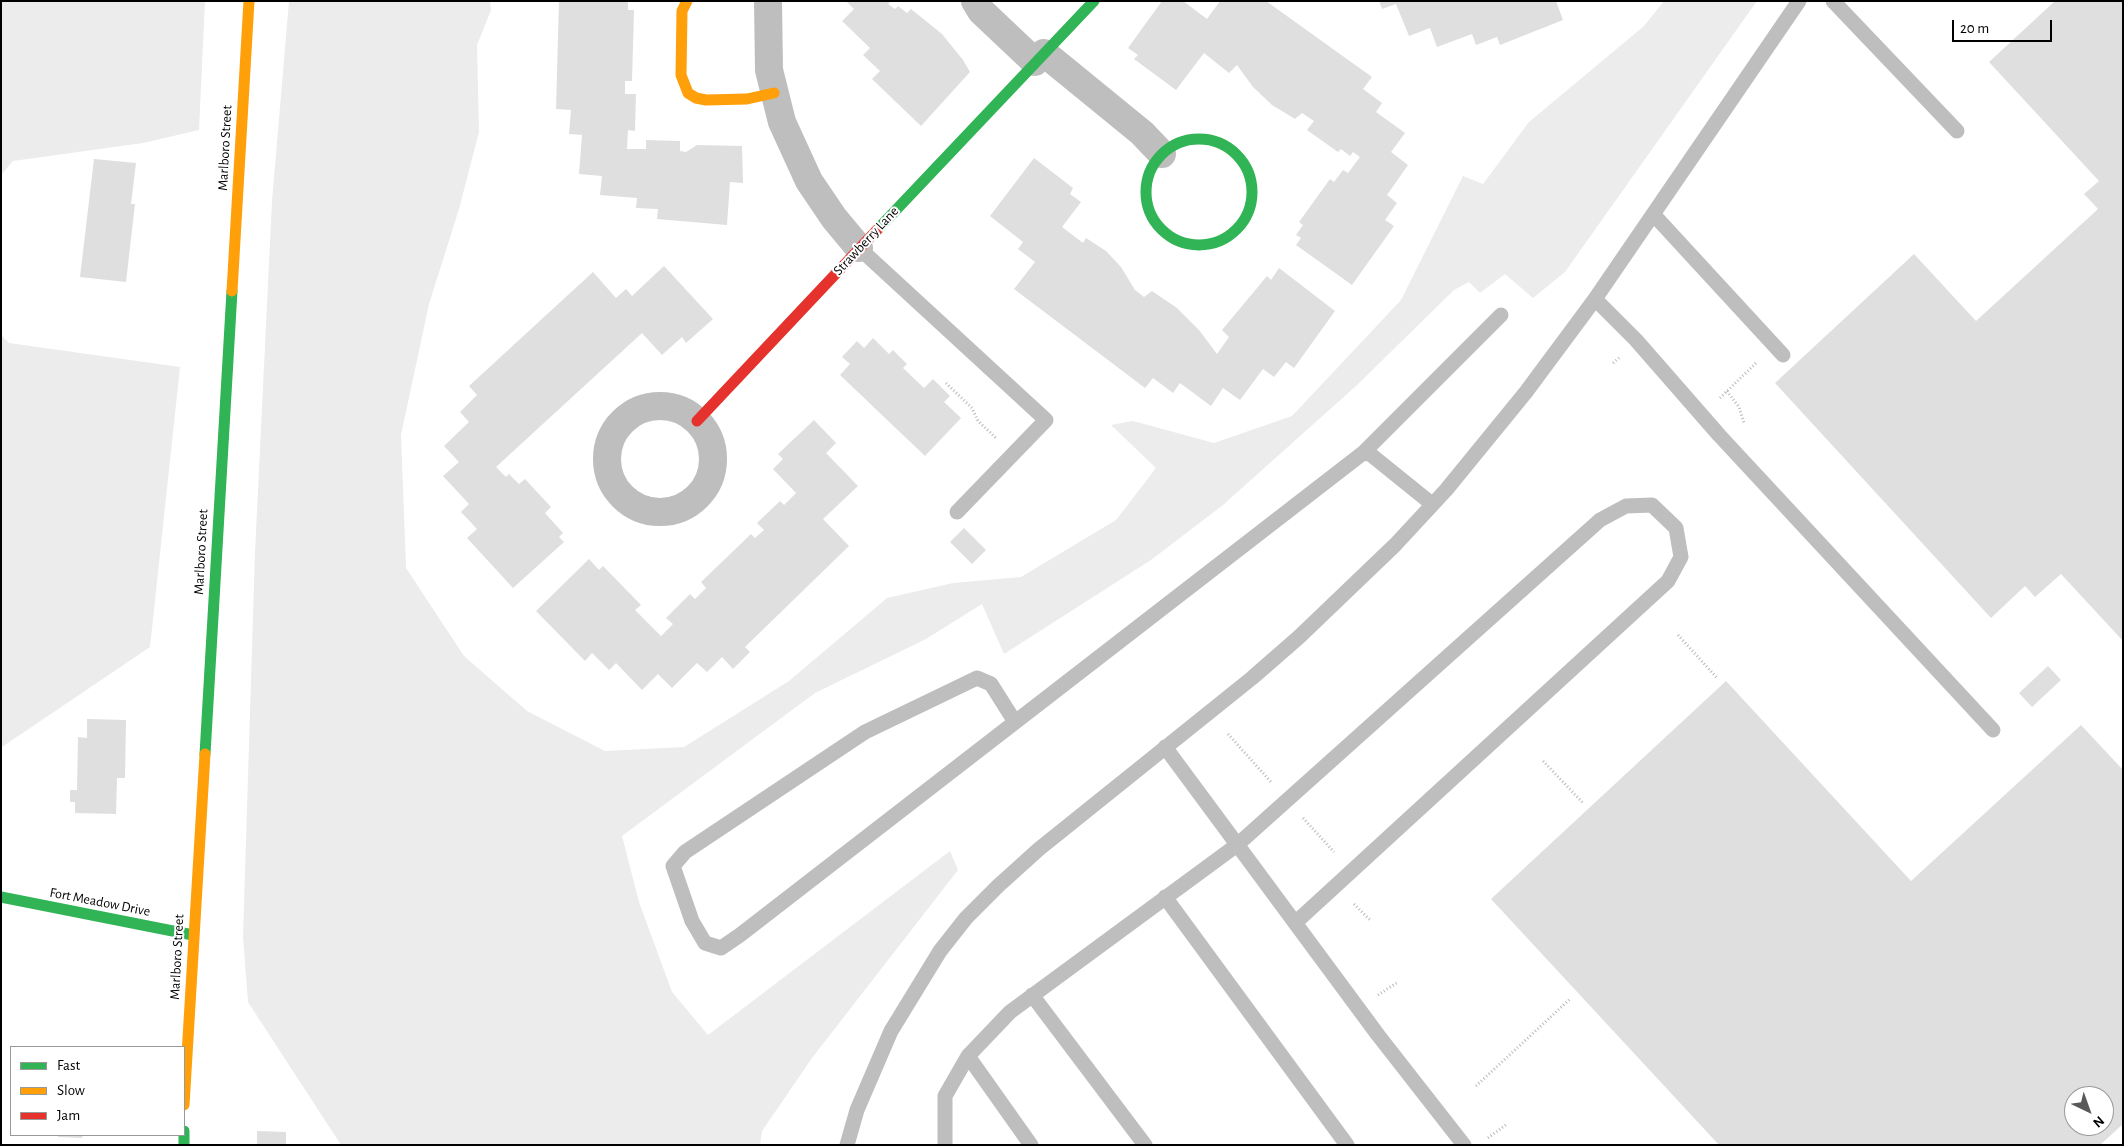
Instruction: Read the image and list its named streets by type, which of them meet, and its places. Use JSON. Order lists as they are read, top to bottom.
{
  "streets": {
    "street": ["Marlboro Street", "Strawberry Lane", "Fort Meadow Drive"]
  },
  "crossings": [
    ["Marlboro Street", "Fort Meadow Drive"]
  ],
  "legend": ["Fast", "Slow", "Jam"],
  "scale_bar": "20 m",
  "north": "bottom right"
}
